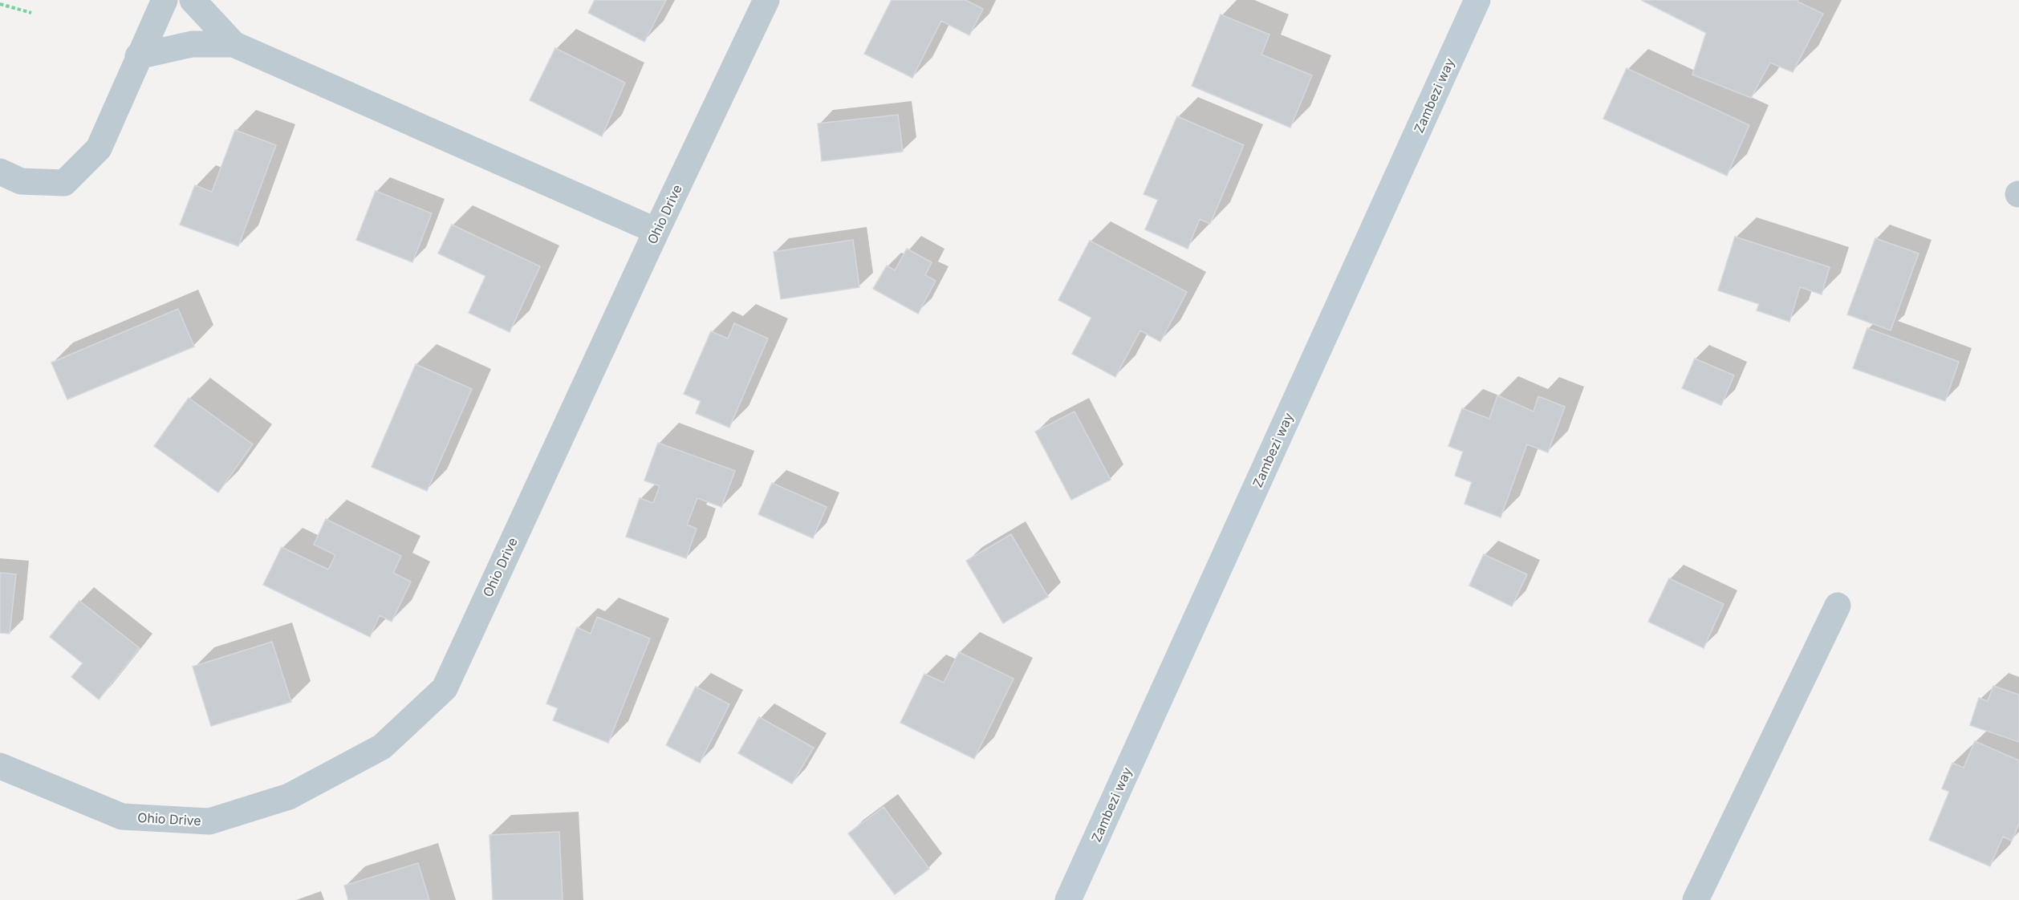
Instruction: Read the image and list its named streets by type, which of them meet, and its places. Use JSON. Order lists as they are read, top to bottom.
{
  "streets": {
    "main road": ["Zambezi way"],
    "street": ["Ohio Drive"]
  }
}
